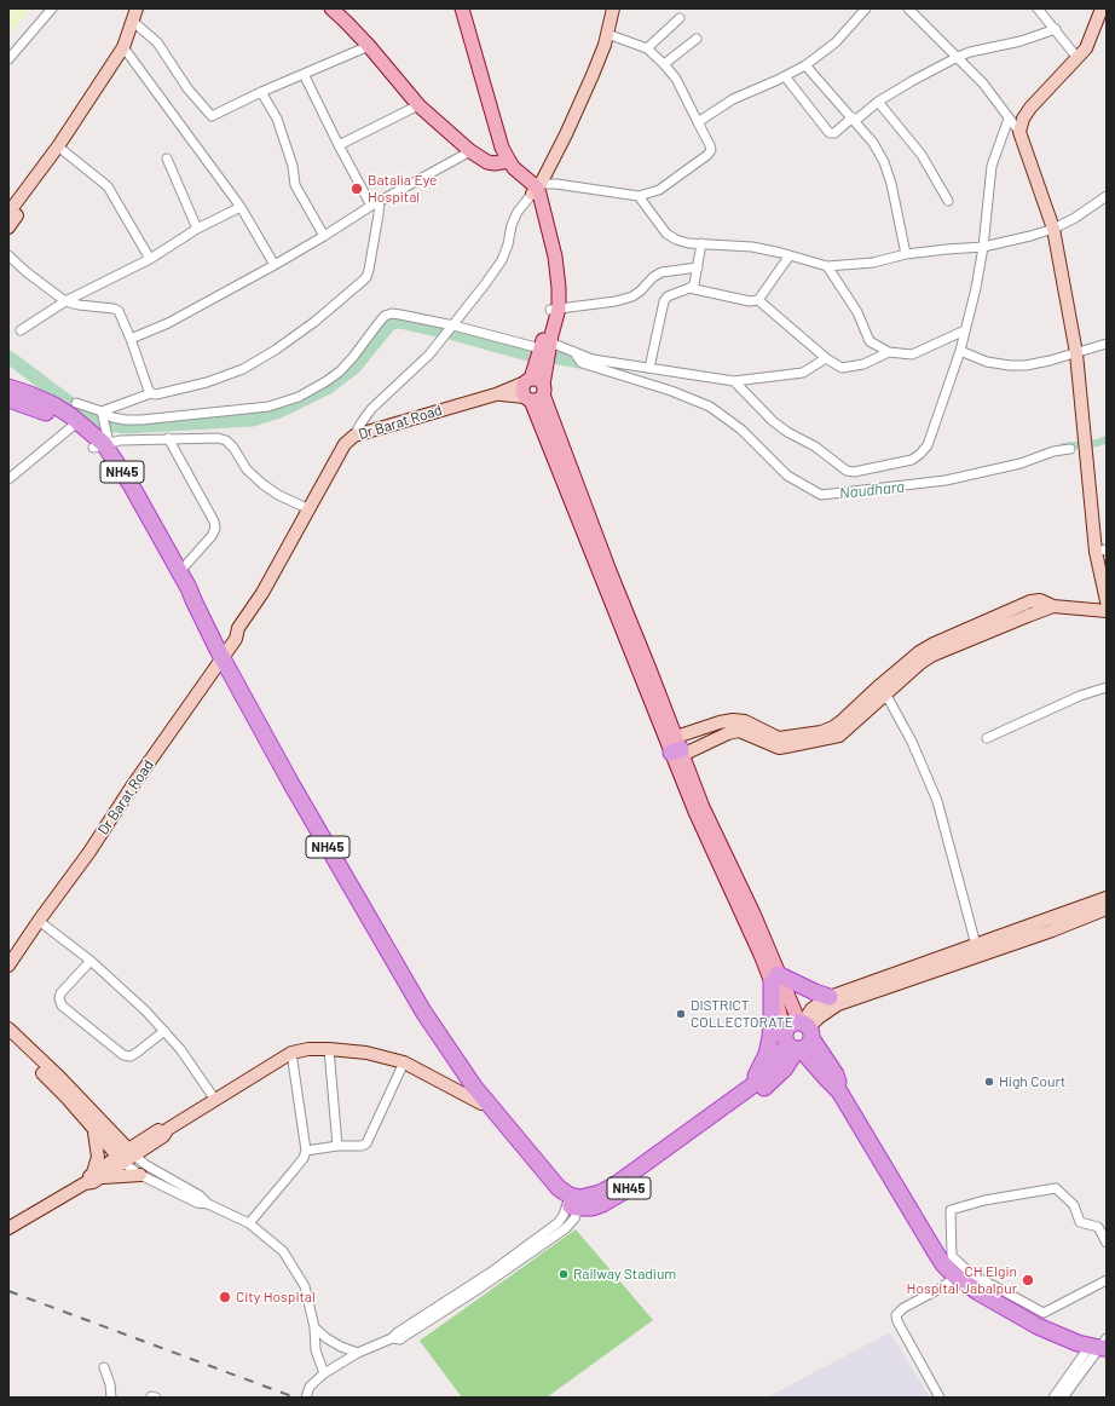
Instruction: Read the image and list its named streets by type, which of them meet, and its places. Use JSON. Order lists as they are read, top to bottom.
{
  "streets": {
    "highway": ["NH45"],
    "street": ["Dr Barat Road"]
  },
  "crossings": [
    ["Dr Barat Road", "NH45"]
  ],
  "water": ["Naudhara"],
  "places": [
    "Batalia Eye Hospital",
    "DISTRICT COLLECTORATE",
    "High Court",
    "Railway Stadium",
    "CH Elgin Hospital Jabalpur",
    "City Hospital"
  ]
}
